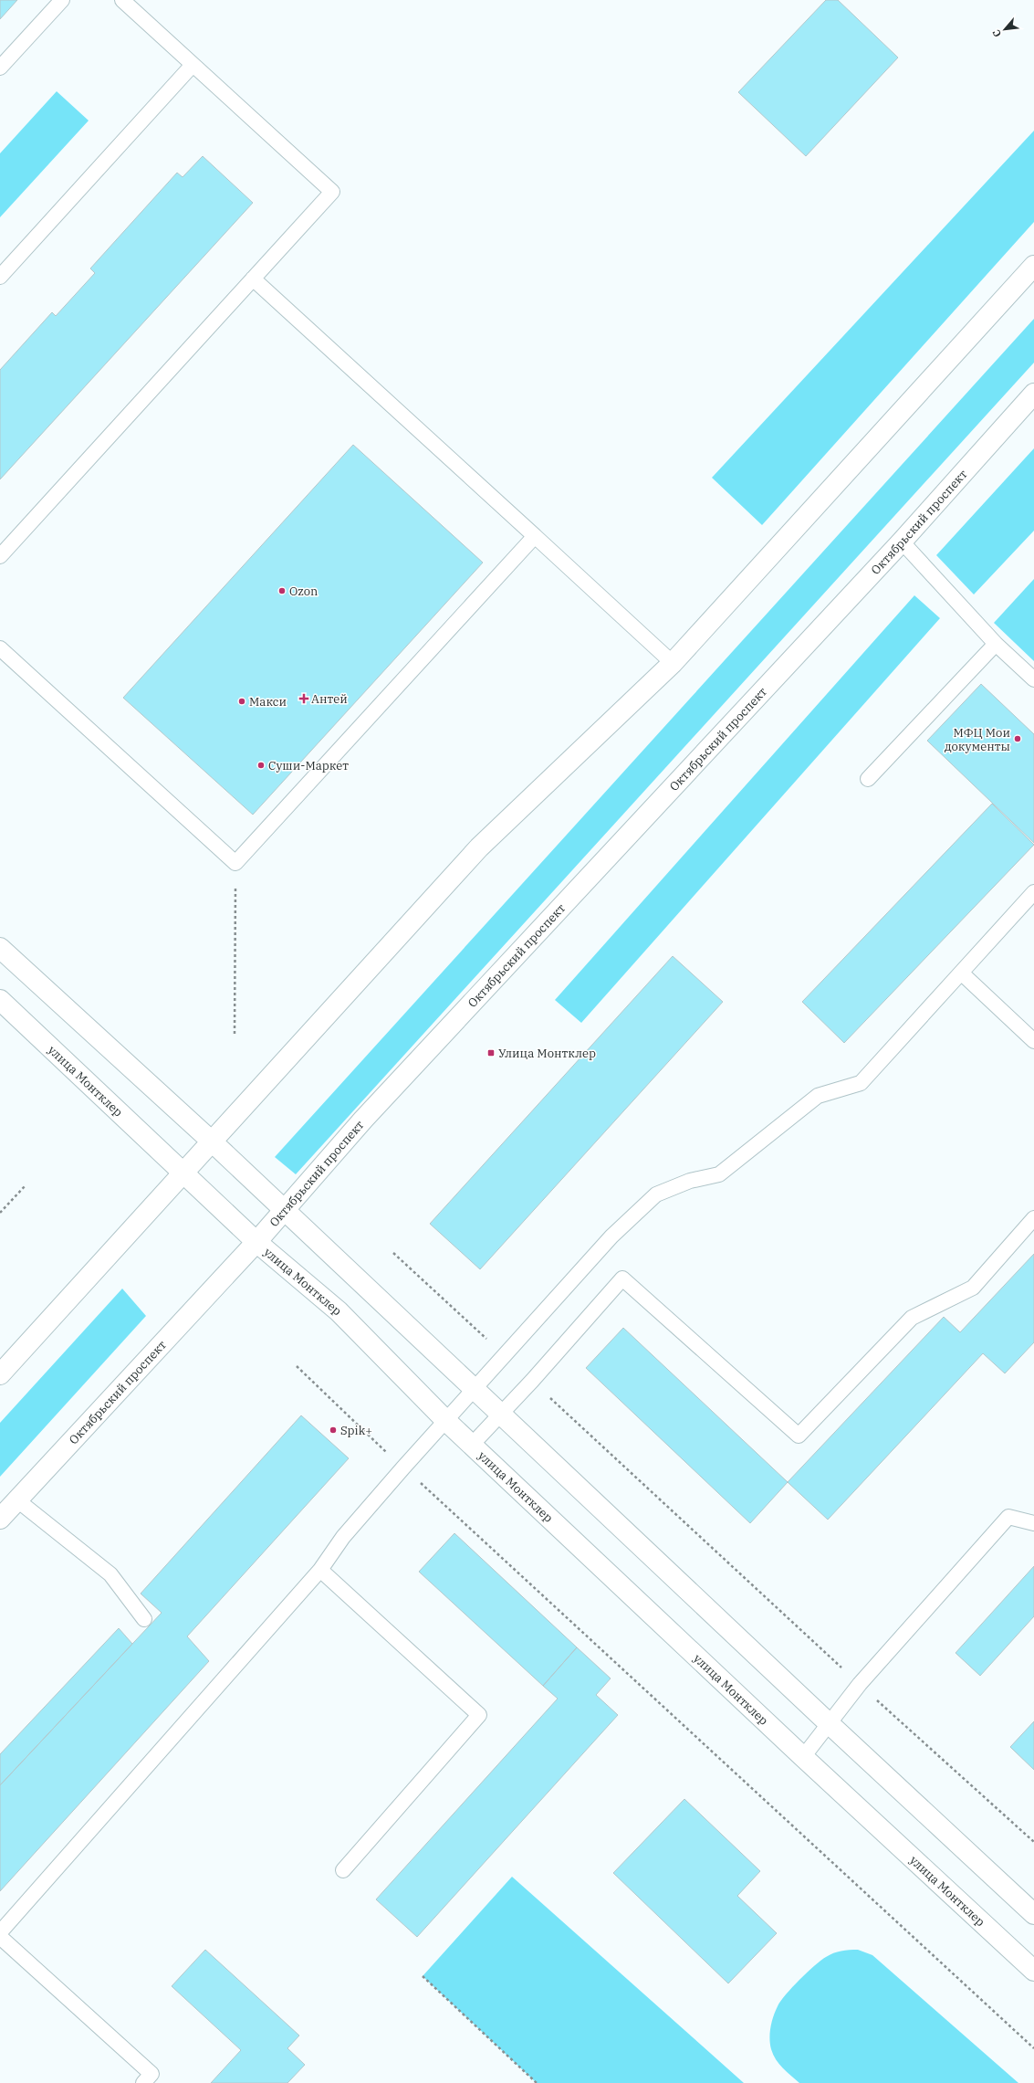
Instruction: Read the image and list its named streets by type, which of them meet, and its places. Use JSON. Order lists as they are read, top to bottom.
{
  "streets": {
    "main road": ["Октябрьский проспект", "улица Монтклер"]
  },
  "crossings": [
    ["Октябрьский проспект", "улица Монтклер"]
  ],
  "places": {
    "other": [
      "Ozon",
      "Макси",
      "МФЦ Мои документы",
      "Суши-Маркет",
      "Spik+"
    ],
    "health": ["Антей"],
    "transit": ["Улица Монтклер"]
  },
  "north": "bottom left"
}
